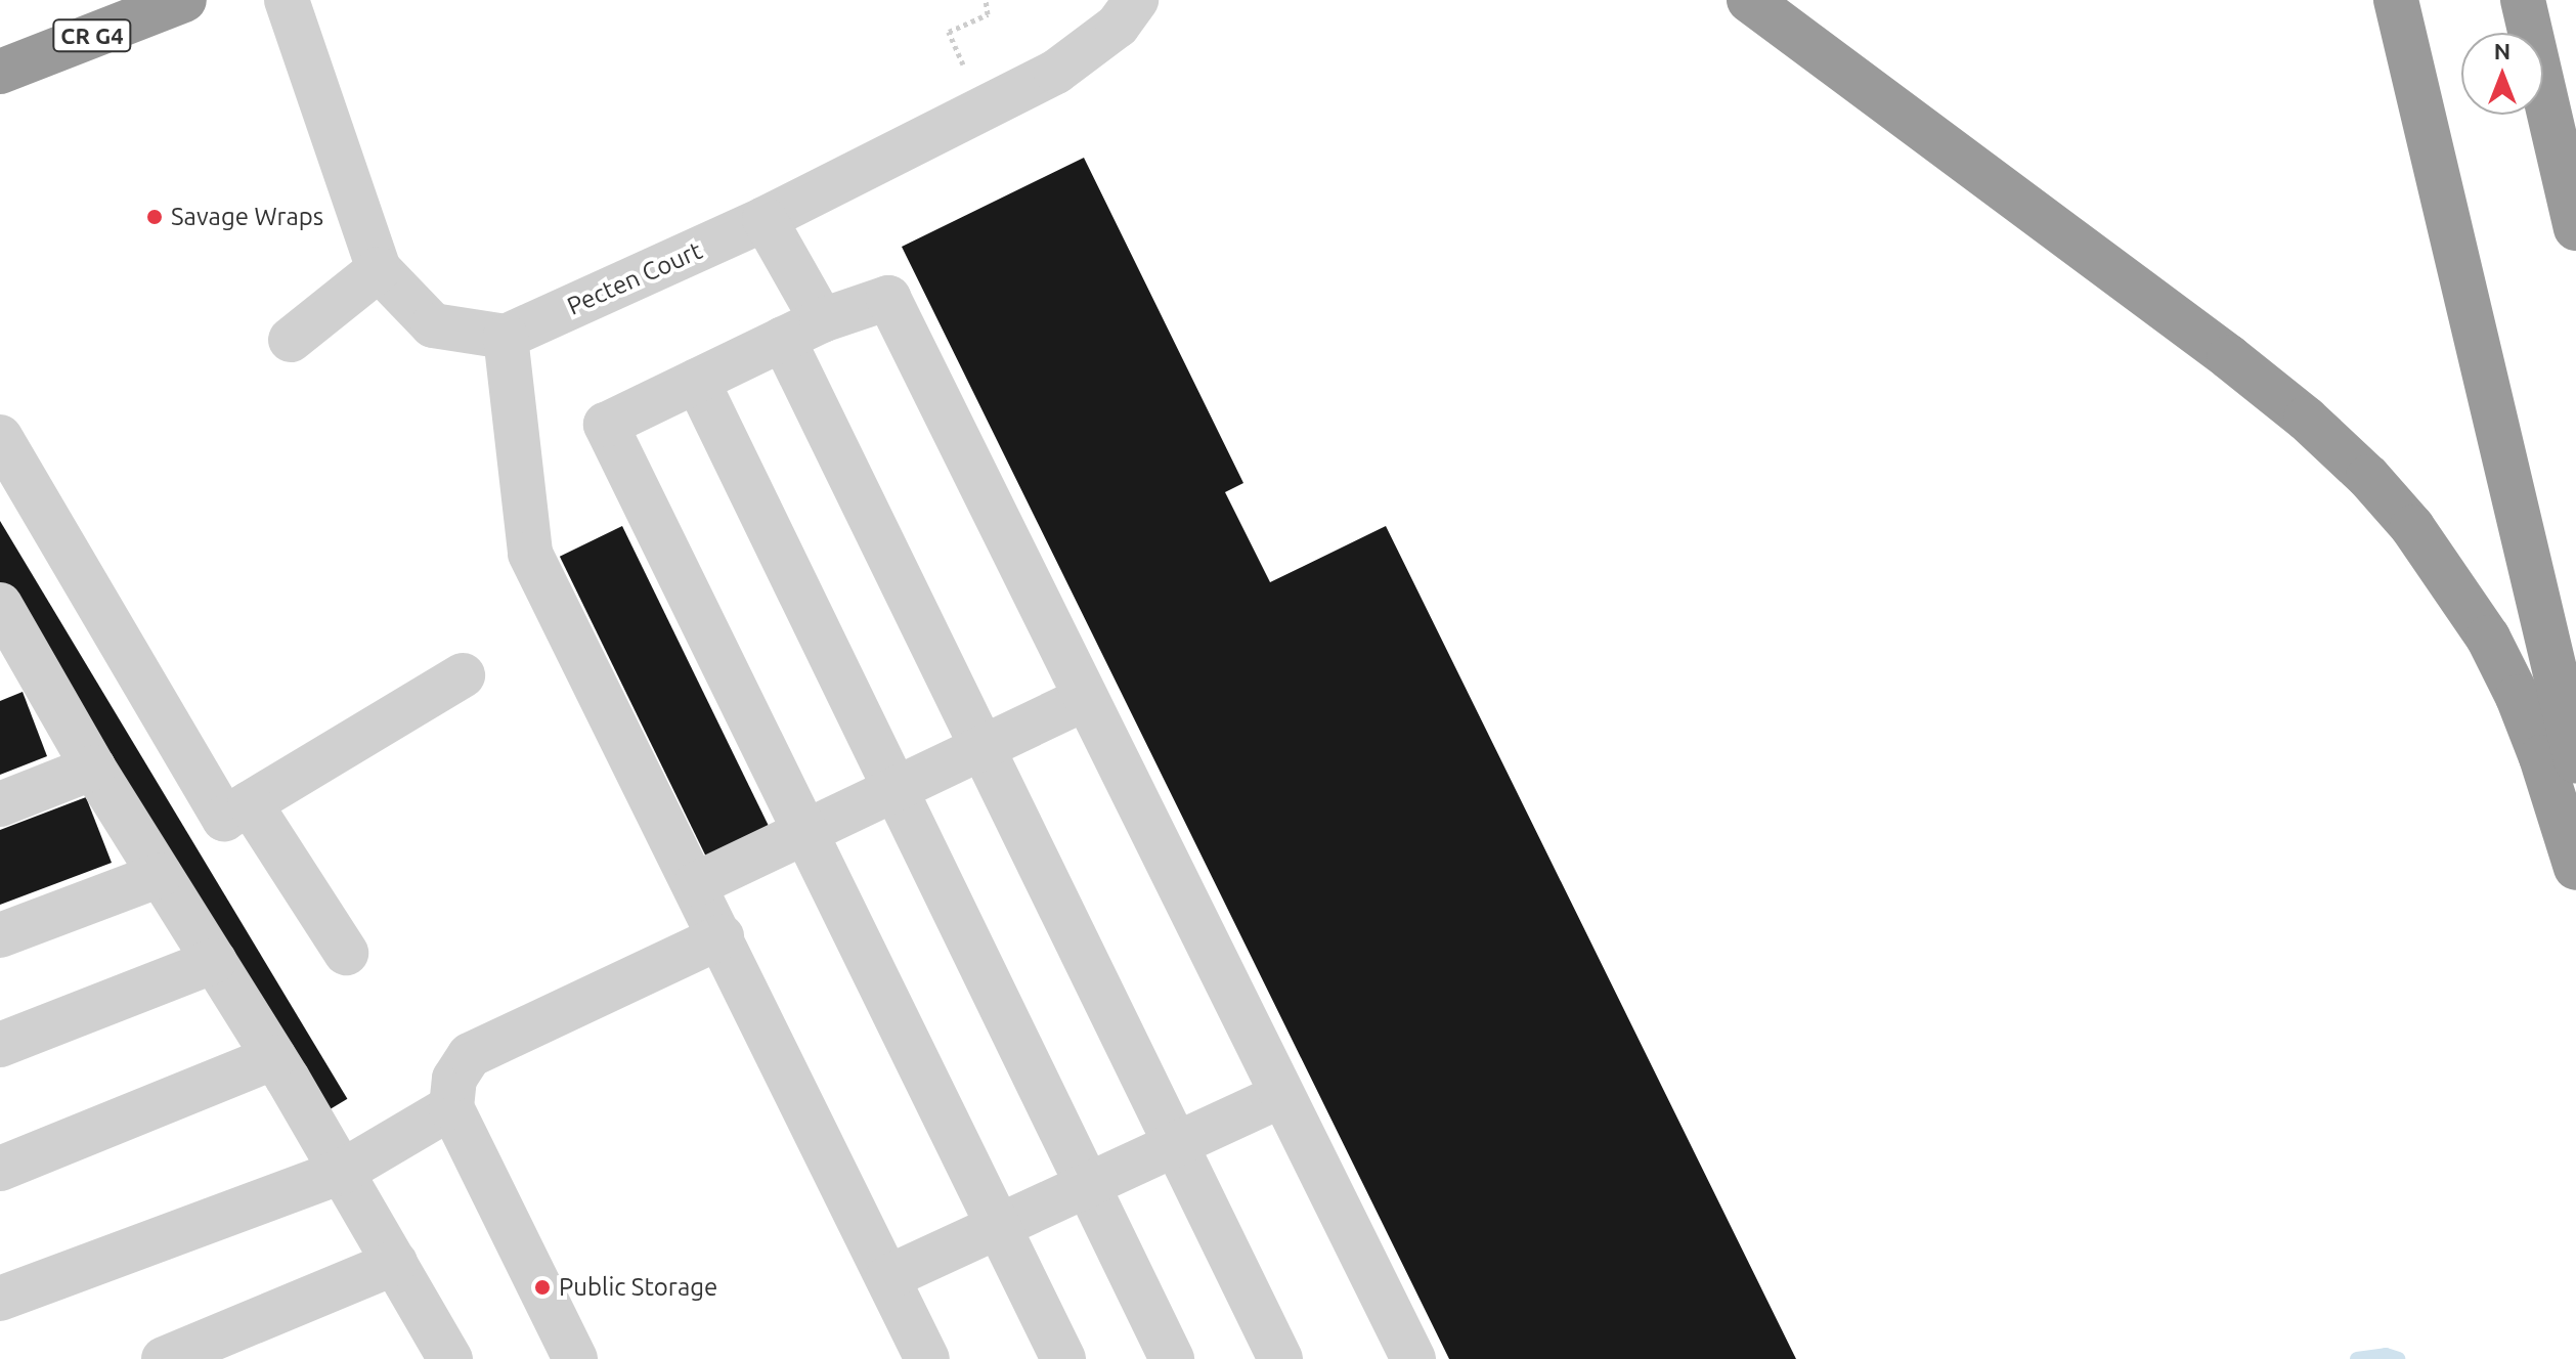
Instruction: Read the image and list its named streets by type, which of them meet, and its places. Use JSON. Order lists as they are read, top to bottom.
{
  "streets": {
    "highway": ["CR G4"],
    "street": ["Pecten Court"]
  },
  "places": ["Savage Wraps", "Public Storage"],
  "north": "top"
}
